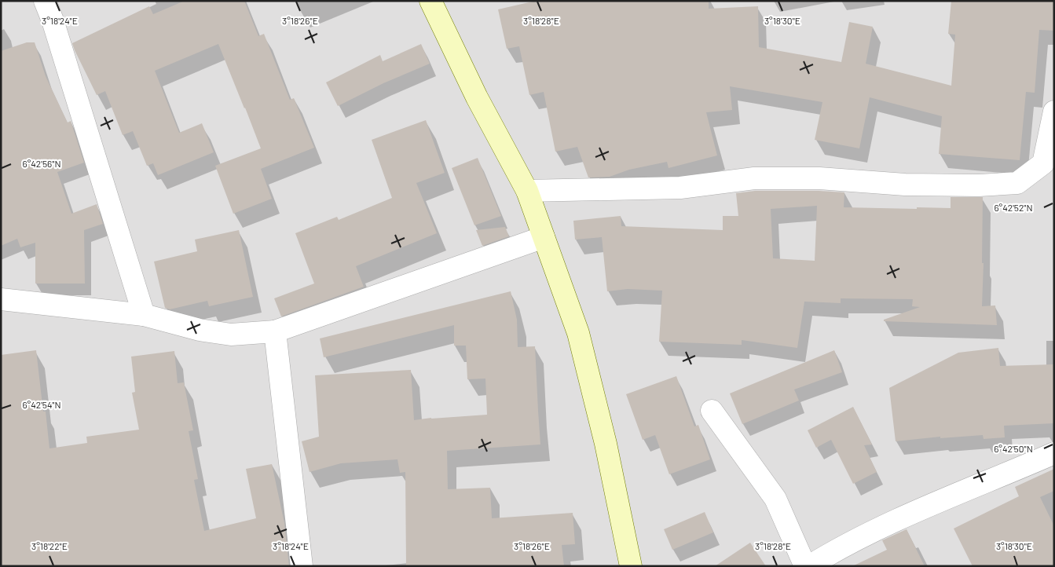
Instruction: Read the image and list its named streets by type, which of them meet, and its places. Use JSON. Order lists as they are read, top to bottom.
{
  "coordinates": [
    "3°18'24\"E",
    "3°18'26\"E",
    "3°18'28\"E",
    "3°18'30\"E",
    "6°42'56\"N",
    "6°42'52\"N",
    "6°42'54\"N",
    "6°42'50\"N",
    "3°18'22\"E"
  ]
}
